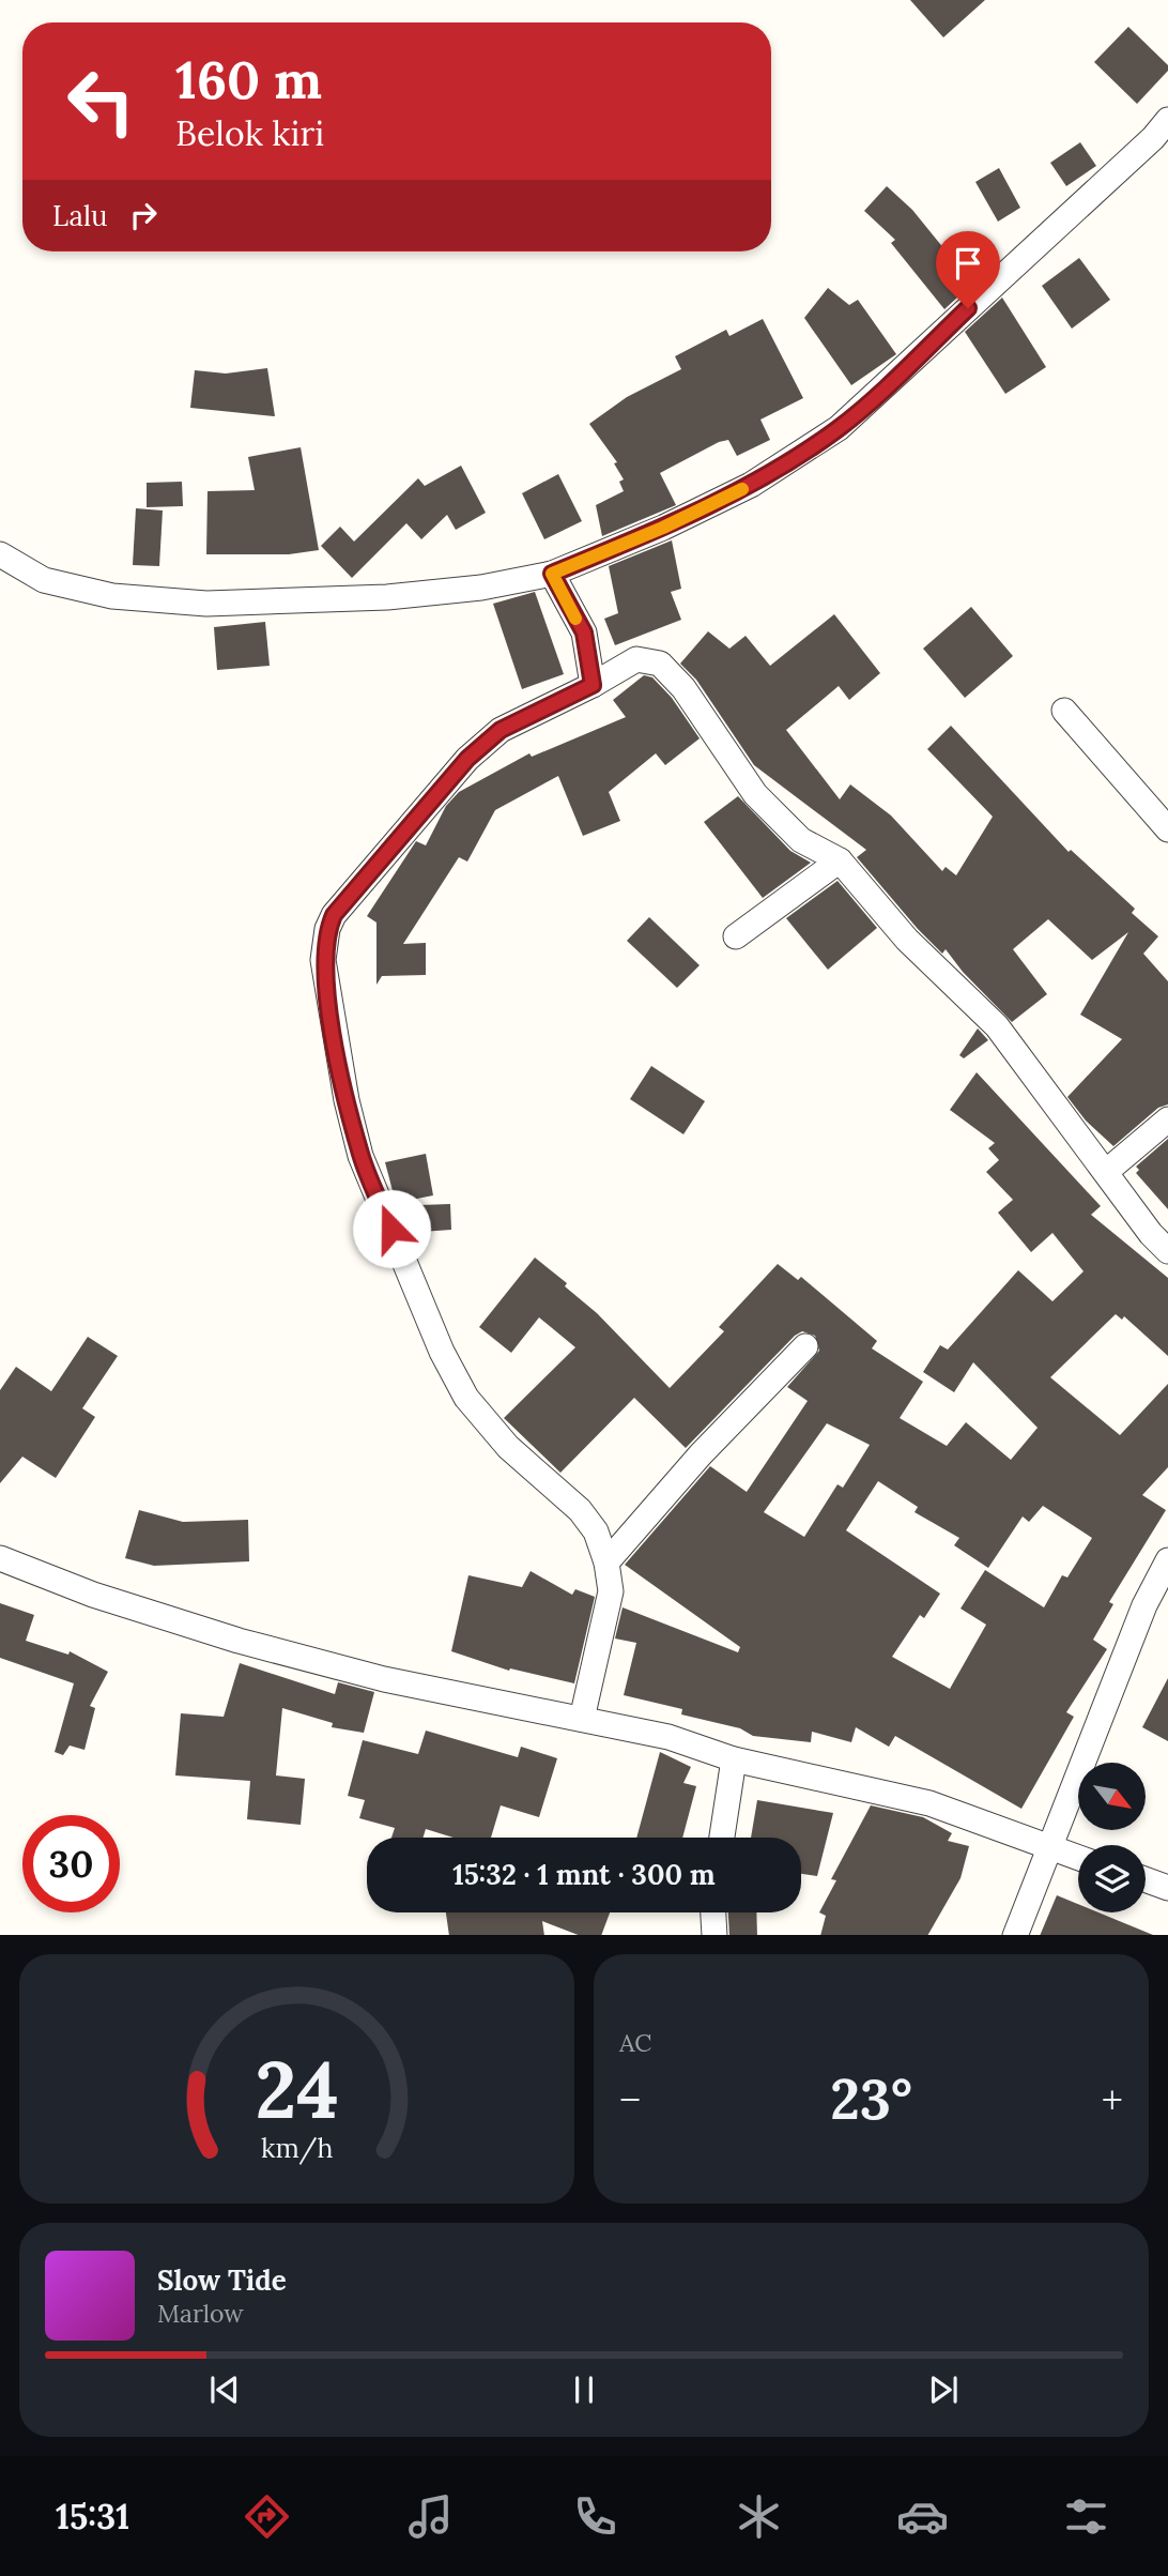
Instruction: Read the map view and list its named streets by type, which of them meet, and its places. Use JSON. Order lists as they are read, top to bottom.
{
  "north": "bottom right",
  "page": {
    "turn": ["160 m", "Belok kiri"],
    "then": "Lalu",
    "limit": "30",
    "trip": "15:32 · 1 mnt · 300 m",
    "tile": "AC",
    "heat": ["−", "23°", "+"],
    "song": ["Slow Tide", "Marlow"],
    "tabs": "15:31",
    "gauge": ["24", "km/h"]
  }
}
